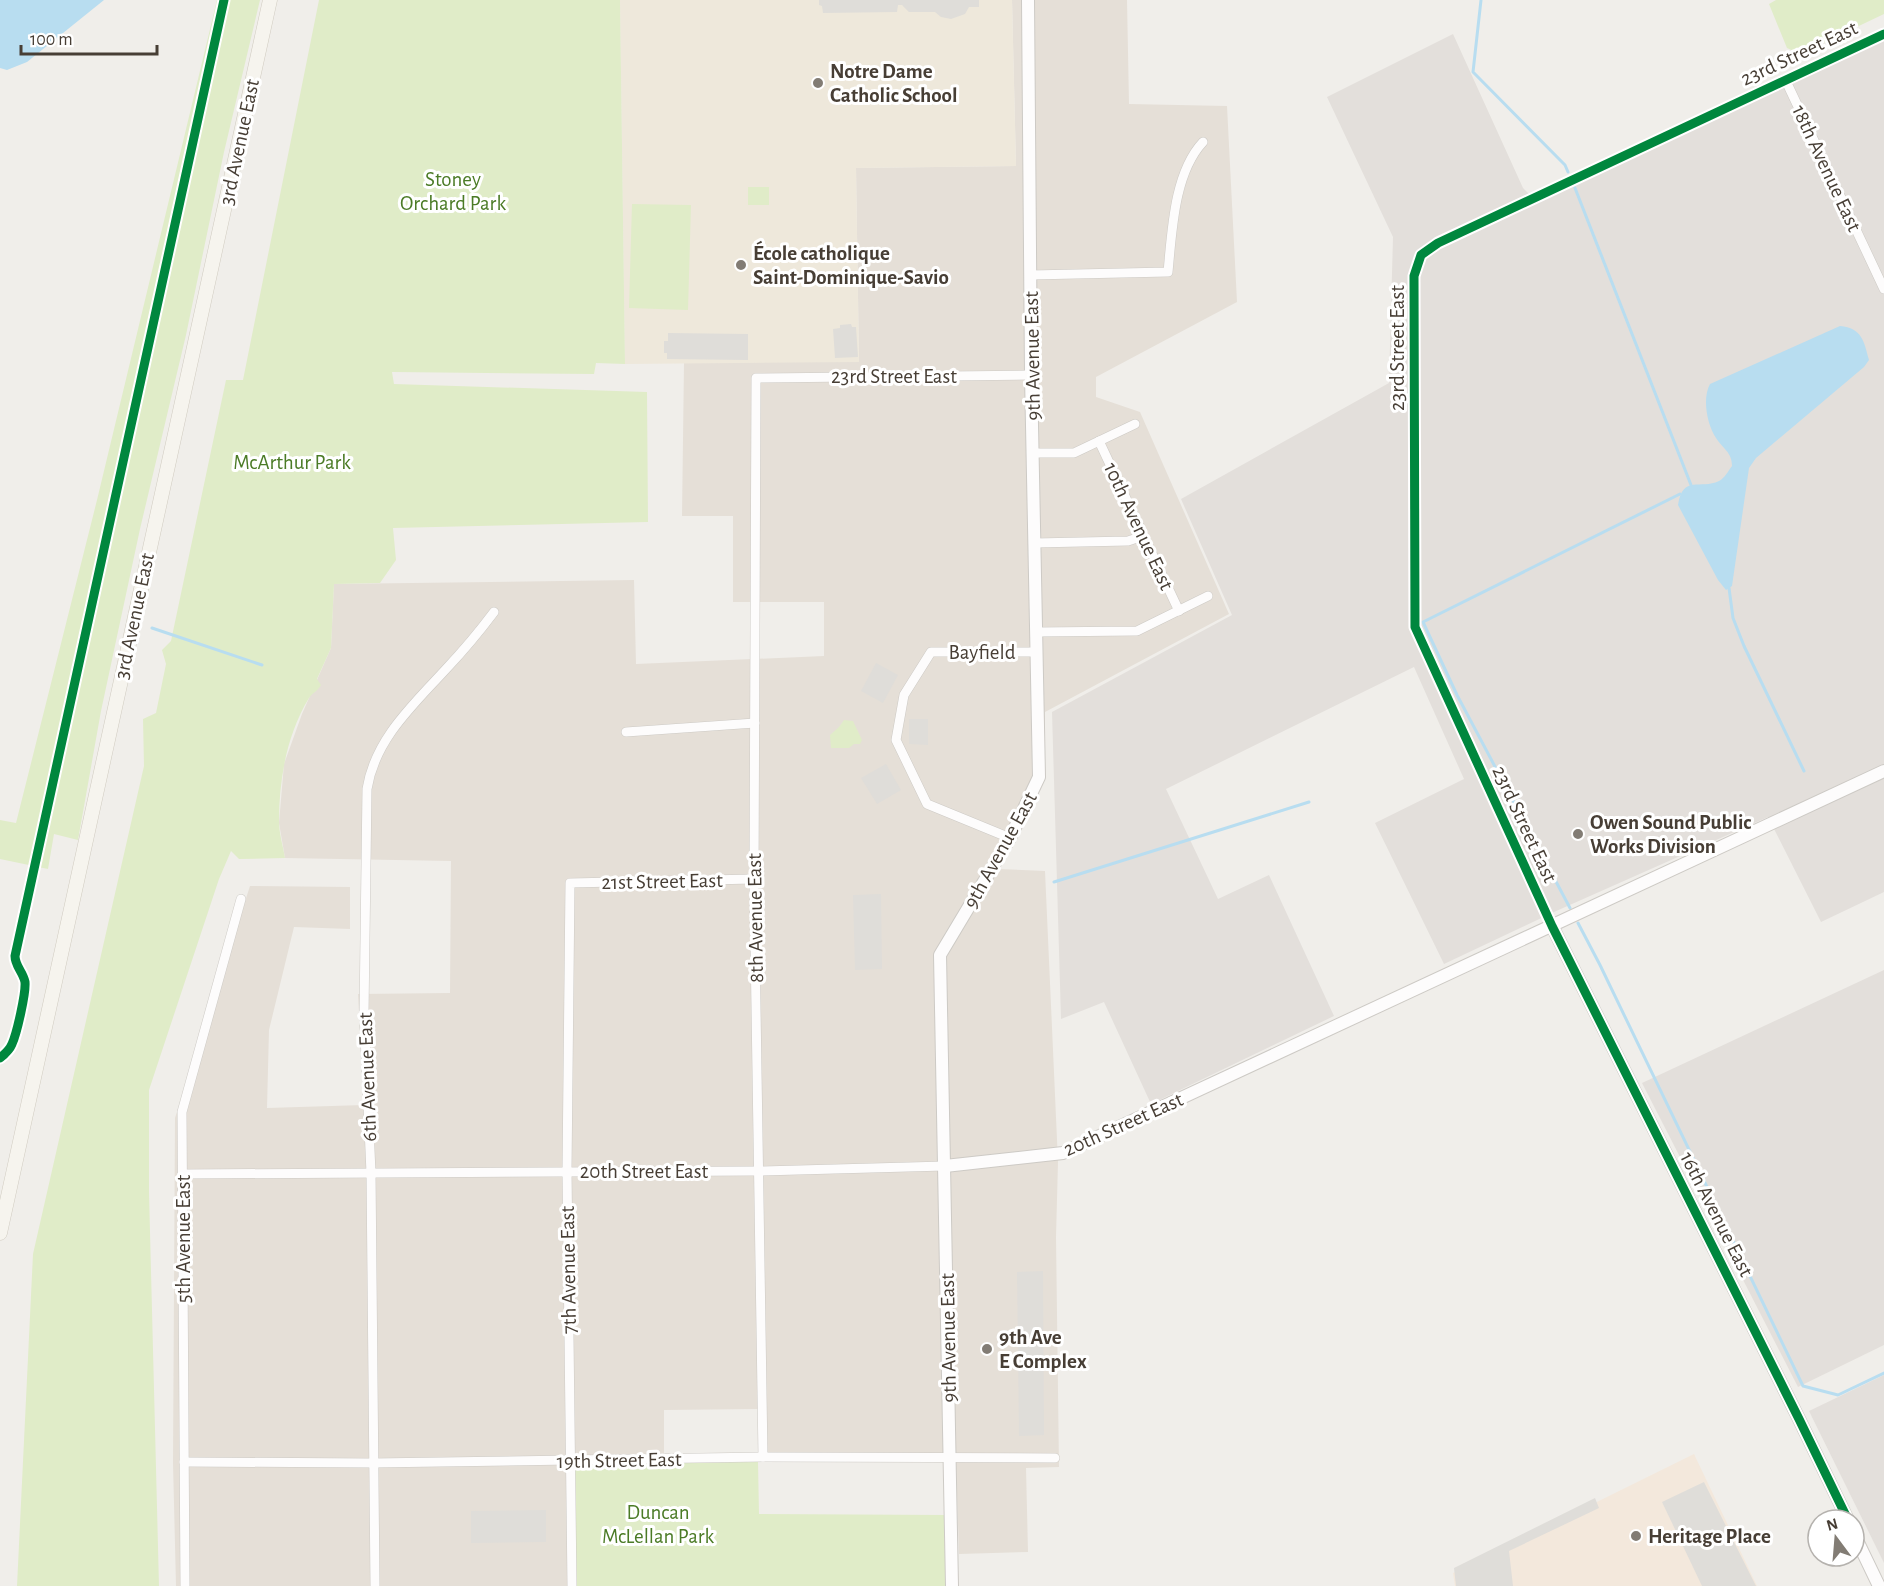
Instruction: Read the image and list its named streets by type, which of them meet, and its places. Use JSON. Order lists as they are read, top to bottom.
{
  "streets": {
    "main road": ["3rd Avenue East"],
    "street": [
      "23rd Street East",
      "18th Avenue East",
      "9th Avenue East",
      "10th Avenue East",
      "Bayfield",
      "21st Street East",
      "8th Avenue East",
      "6th Avenue East",
      "20th Street East",
      "16th Avenue East",
      "5th Avenue East",
      "7th Avenue East",
      "19th Street East"
    ]
  },
  "crossings": [
    ["23rd Street East", "18th Avenue East"],
    ["23rd Street East", "9th Avenue East"],
    ["23rd Street East", "8th Avenue East"],
    ["23rd Street East", "20th Street East"],
    ["23rd Street East", "16th Avenue East"],
    ["9th Avenue East", "Bayfield"],
    ["9th Avenue East", "20th Street East"],
    ["9th Avenue East", "19th Street East"],
    ["21st Street East", "8th Avenue East"],
    ["21st Street East", "7th Avenue East"],
    ["8th Avenue East", "20th Street East"],
    ["8th Avenue East", "19th Street East"],
    ["6th Avenue East", "20th Street East"],
    ["6th Avenue East", "19th Street East"],
    ["20th Street East", "16th Avenue East"],
    ["20th Street East", "5th Avenue East"],
    ["20th Street East", "7th Avenue East"],
    ["5th Avenue East", "19th Street East"],
    ["7th Avenue East", "19th Street East"]
  ],
  "parks": ["Stoney Orchard Park", "McArthur Park", "Duncan McLellan Park"],
  "places": [
    "Notre Dame Catholic School",
    "École catholique Saint-Dominique-Savio",
    "Owen Sound Public Works Division",
    "9th Ave E Complex",
    "Heritage Place"
  ],
  "scale_bar": "100 m",
  "north": "top"
}
